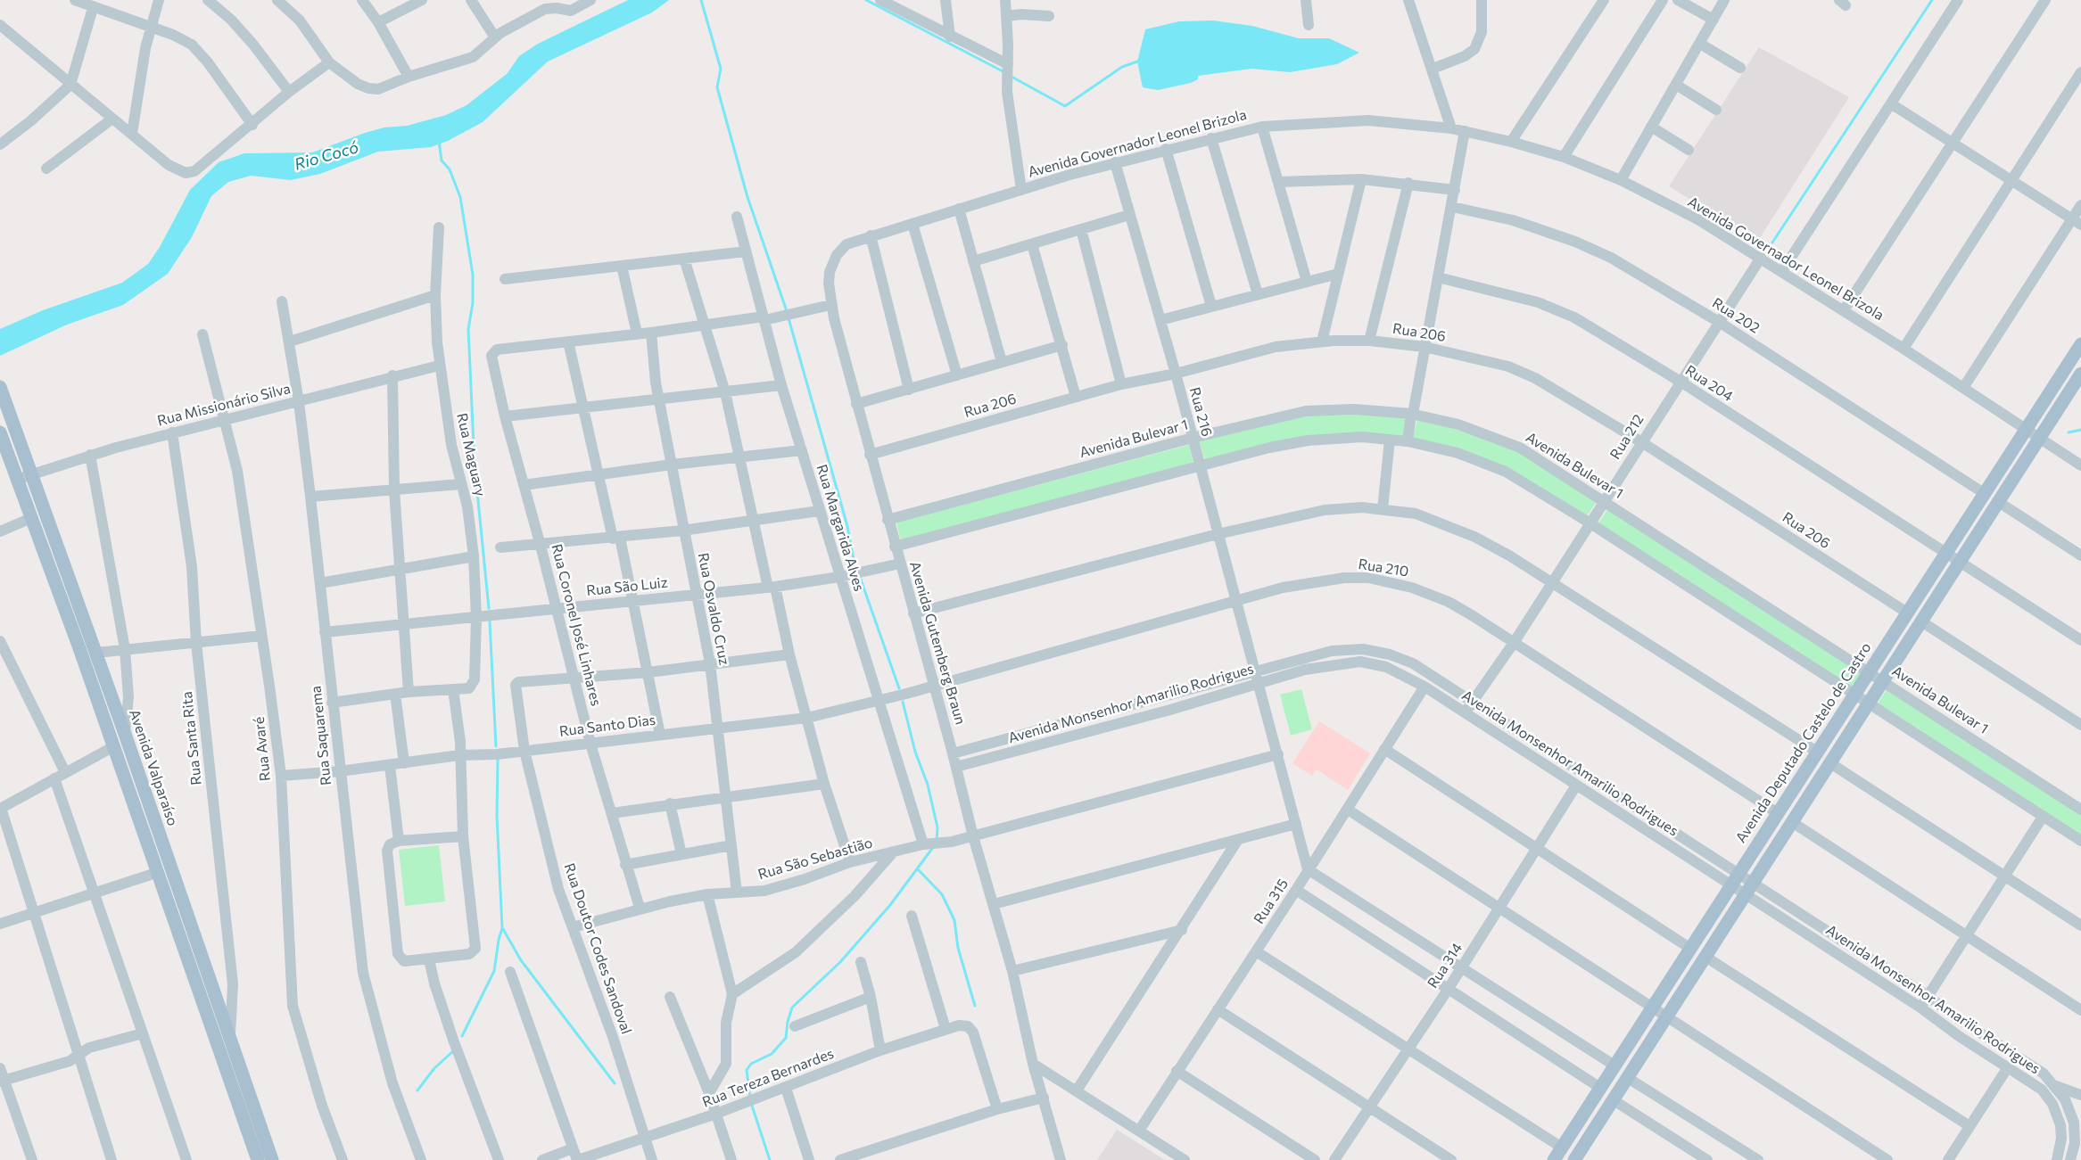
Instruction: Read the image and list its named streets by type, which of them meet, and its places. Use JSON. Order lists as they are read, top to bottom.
{
  "streets": {
    "main road": ["Avenida Deputado Castelo de Castro", "Avenida Valparaíso"],
    "street": [
      "Avenida Governador Leonel Brizola",
      "Rua 202",
      "Rua 206",
      "Rua 204",
      "Rua Missionário Silva",
      "Rua 216",
      "Rua 212",
      "Avenida Bulevar 1",
      "Rua Maguary",
      "Rua Margarida Alves",
      "Rua 210",
      "Rua São Luiz",
      "Rua Osvaldo Cruz",
      "Rua Coronel José Linhares",
      "Avenida Gutemberg Braun",
      "Avenida Monsenhor Amarilio Rodrigues",
      "Rua Santo Dias",
      "Rua Saquarema",
      "Rua Santa Rita",
      "Rua Avaré",
      "Rua São Sebastião",
      "Rua 315",
      "Rua Doutor Codes Sandoval",
      "Rua 314",
      "Rua Tereza Bernardes"
    ]
  },
  "crossings": [
    ["Avenida Governador Leonel Brizola", "Rua 216"],
    ["Avenida Governador Leonel Brizola", "Rua 212"],
    ["Avenida Governador Leonel Brizola", "Avenida Gutemberg Braun"],
    ["Avenida Governador Leonel Brizola", "Avenida Deputado Castelo de Castro"],
    ["Rua 202", "Rua 212"],
    ["Rua 202", "Avenida Deputado Castelo de Castro"],
    ["Rua 206", "Rua 216"],
    ["Rua 206", "Rua 212"],
    ["Rua 206", "Avenida Gutemberg Braun"],
    ["Rua 206", "Avenida Deputado Castelo de Castro"],
    ["Rua 204", "Rua 212"],
    ["Rua 204", "Avenida Deputado Castelo de Castro"],
    ["Rua Missionário Silva", "Rua Maguary"],
    ["Rua Missionário Silva", "Rua Saquarema"],
    ["Rua Missionário Silva", "Rua Santa Rita"],
    ["Rua Missionário Silva", "Rua Avaré"],
    ["Rua Missionário Silva", "Avenida Valparaíso"],
    ["Rua 216", "Avenida Bulevar 1"],
    ["Rua 216", "Rua 210"],
    ["Rua 216", "Avenida Monsenhor Amarilio Rodrigues"],
    ["Rua 216", "Rua São Sebastião"],
    ["Rua 216", "Rua 315"],
    ["Rua 212", "Avenida Bulevar 1"],
    ["Rua 212", "Rua 210"],
    ["Rua 212", "Avenida Monsenhor Amarilio Rodrigues"],
    ["Avenida Bulevar 1", "Avenida Gutemberg Braun"],
    ["Avenida Bulevar 1", "Avenida Deputado Castelo de Castro"],
    ["Rua Maguary", "Rua São Luiz"],
    ["Rua Margarida Alves", "Rua São Luiz"],
    ["Rua Margarida Alves", "Rua Santo Dias"],
    ["Rua Margarida Alves", "Rua São Sebastião"],
    ["Rua 210", "Avenida Gutemberg Braun"],
    ["Rua 210", "Rua Santo Dias"],
    ["Rua 210", "Avenida Deputado Castelo de Castro"],
    ["Rua São Luiz", "Rua Osvaldo Cruz"],
    ["Rua São Luiz", "Rua Coronel José Linhares"],
    ["Rua São Luiz", "Avenida Gutemberg Braun"],
    ["Rua São Luiz", "Rua Saquarema"],
    ["Rua Osvaldo Cruz", "Rua Santo Dias"],
    ["Rua Osvaldo Cruz", "Rua São Sebastião"],
    ["Rua Coronel José Linhares", "Rua Santo Dias"],
    ["Rua Coronel José Linhares", "Rua São Sebastião"],
    ["Rua Coronel José Linhares", "Rua Doutor Codes Sandoval"],
    ["Avenida Gutemberg Braun", "Avenida Monsenhor Amarilio Rodrigues"],
    ["Avenida Gutemberg Braun", "Rua Santo Dias"],
    ["Avenida Gutemberg Braun", "Rua São Sebastião"],
    ["Avenida Monsenhor Amarilio Rodrigues", "Avenida Deputado Castelo de Castro"],
    ["Avenida Monsenhor Amarilio Rodrigues", "Rua 315"],
    ["Avenida Monsenhor Amarilio Rodrigues", "Rua 314"],
    ["Rua Santo Dias", "Rua Saquarema"],
    ["Rua Santo Dias", "Rua Avaré"],
    ["Rua Santo Dias", "Rua Doutor Codes Sandoval"],
    ["Rua Santa Rita", "Avenida Valparaíso"],
    ["Rua São Sebastião", "Rua Doutor Codes Sandoval"],
    ["Rua Doutor Codes Sandoval", "Rua Tereza Bernardes"]
  ],
  "water": ["Rio Cocó"]
}
